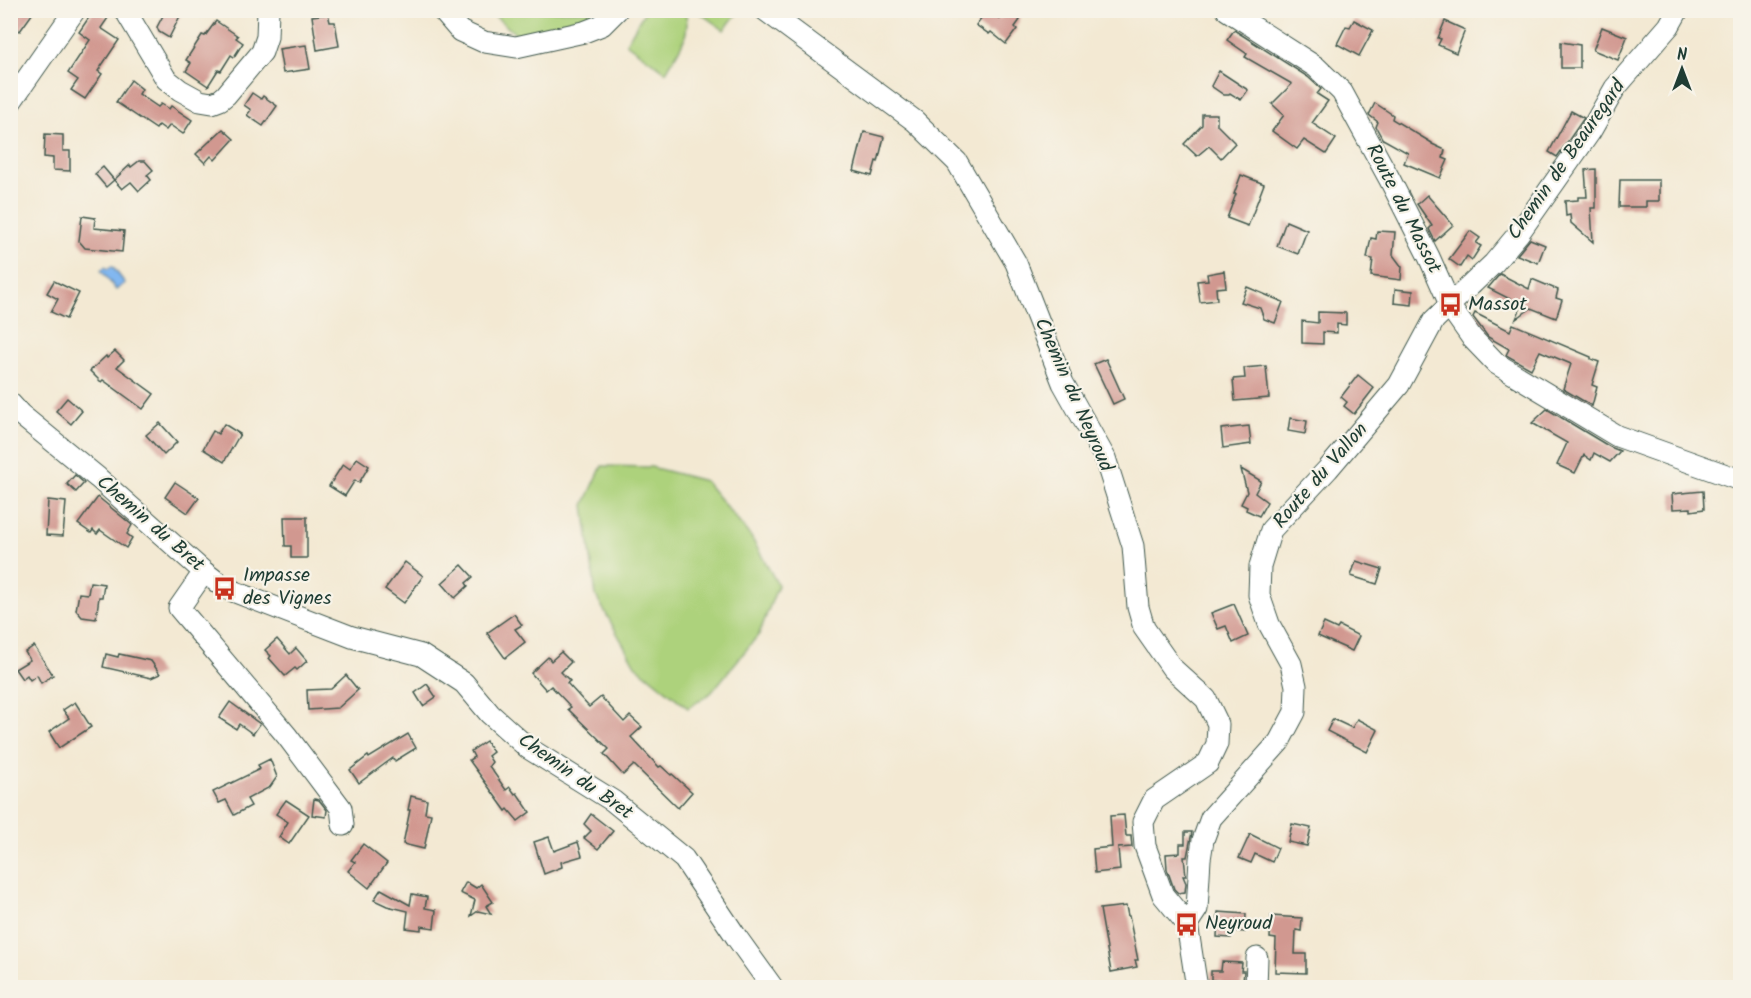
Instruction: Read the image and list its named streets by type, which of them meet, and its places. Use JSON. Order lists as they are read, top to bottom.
{
  "streets": {
    "street": [
      "Chemin de Beauregard",
      "Route du Massot",
      "Chemin du Neyroud",
      "Route du Vallon",
      "Chemin du Bret"
    ]
  },
  "crossings": [
    ["Chemin de Beauregard", "Route du Massot"],
    ["Chemin de Beauregard", "Route du Vallon"],
    ["Route du Massot", "Route du Vallon"],
    ["Chemin du Neyroud", "Route du Vallon"]
  ],
  "places": {
    "bus stop": ["Massot", "Impasse des Vignes", "Neyroud"]
  },
  "north": "top"
}
